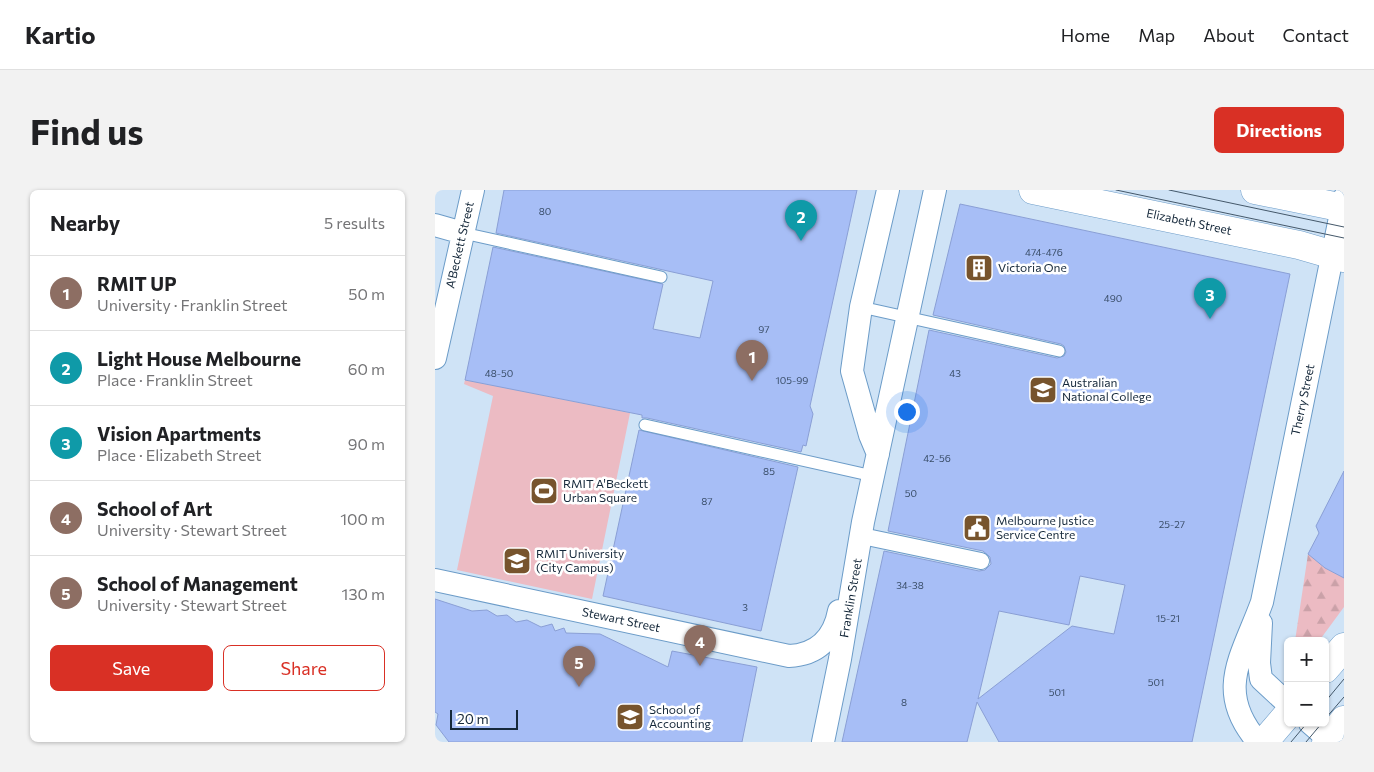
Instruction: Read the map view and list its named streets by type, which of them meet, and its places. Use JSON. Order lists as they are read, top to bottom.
{
  "streets": {
    "street": [
      "Elizabeth Street",
      "A'Beckett Street",
      "Therry Street",
      "Franklin Street",
      "Stewart Street"
    ]
  },
  "crossings": [
    ["Elizabeth Street", "Therry Street"],
    ["Franklin Street", "Stewart Street"]
  ],
  "places": {
    "building": ["Victoria One"],
    "school or university": ["Australian National College", "RMIT University (City Campus)", "School of Accounting"],
    "sports": ["RMIT A'Beckett Urban Square"],
    "public building": ["Melbourne Justice Service Centre"]
  },
  "house_numbers": [
    "80",
    "474-476",
    "490",
    "97",
    "48-50",
    "43",
    "105-99",
    "42-56",
    "85",
    "50",
    "87",
    "25-27",
    "34-38",
    "3",
    "15-21",
    "501",
    "501",
    "8"
  ],
  "scale_bar": "20 m",
  "page": {
    "header": "Kartio",
    "nav": [
      "Home",
      "Map",
      "About",
      "Contact"
    ],
    "buttons": [
      "Directions",
      ["Save", "Share"]
    ],
    "title": "Find us",
    "heading": ["Nearby", "5 results"],
    "pins": [
      "2",
      "3",
      "1",
      "4",
      "5"
    ],
    "list": [
      {
        "mark": "1",
        "name": "RMIT UP",
        "note": "University · Franklin Street",
        "value": "50 m"
      },
      {
        "mark": "2",
        "name": "Light House Melbourne",
        "note": "Place · Franklin Street",
        "value": "60 m"
      },
      {
        "mark": "3",
        "name": "Vision Apartments",
        "note": "Place · Elizabeth Street",
        "value": "90 m"
      },
      {
        "mark": "4",
        "name": "School of Art",
        "note": "University · Stewart Street",
        "value": "100 m"
      },
      {
        "mark": "5",
        "name": "School of Management",
        "note": "University · Stewart Street",
        "value": "130 m"
      }
    ],
    "map_buttons": ["+", "−"],
    "scale": "20 m"
  }
}
